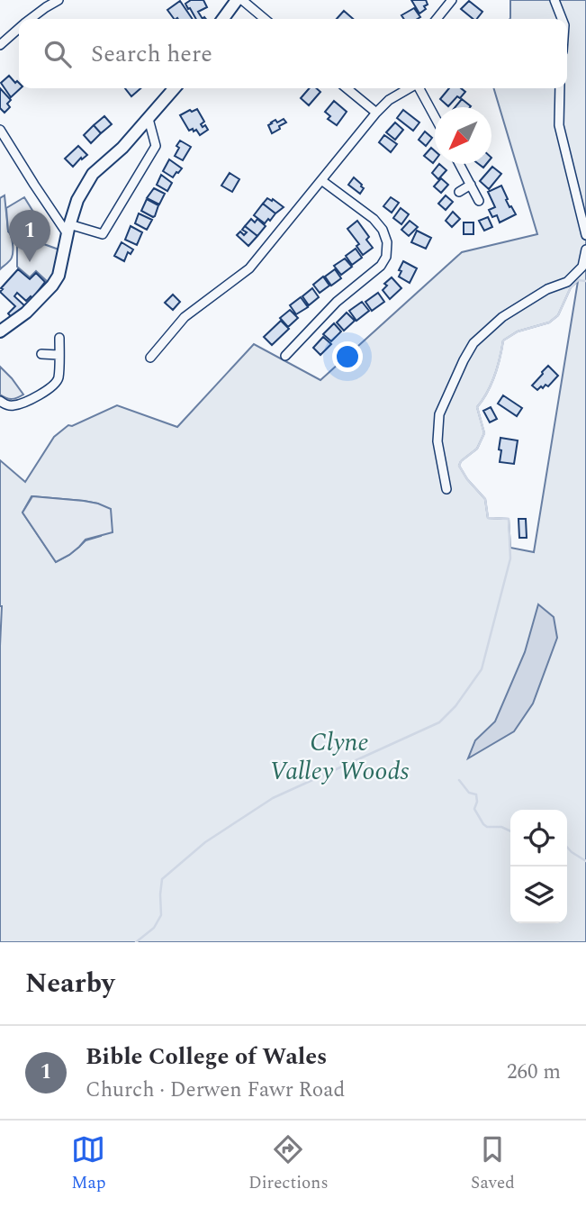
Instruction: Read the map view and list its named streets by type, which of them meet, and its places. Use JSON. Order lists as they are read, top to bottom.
{
  "parks": ["Clyne Valley Woods"],
  "north": "bottom left",
  "page": {
    "search": "Search here",
    "pins": "1",
    "heading": "Nearby",
    "list": [
      {
        "mark": "1",
        "name": "Bible College of Wales",
        "note": "Church · Derwen Fawr Road",
        "value": "260 m"
      }
    ],
    "nav": ["Map", "Directions", "Saved"]
  }
}
